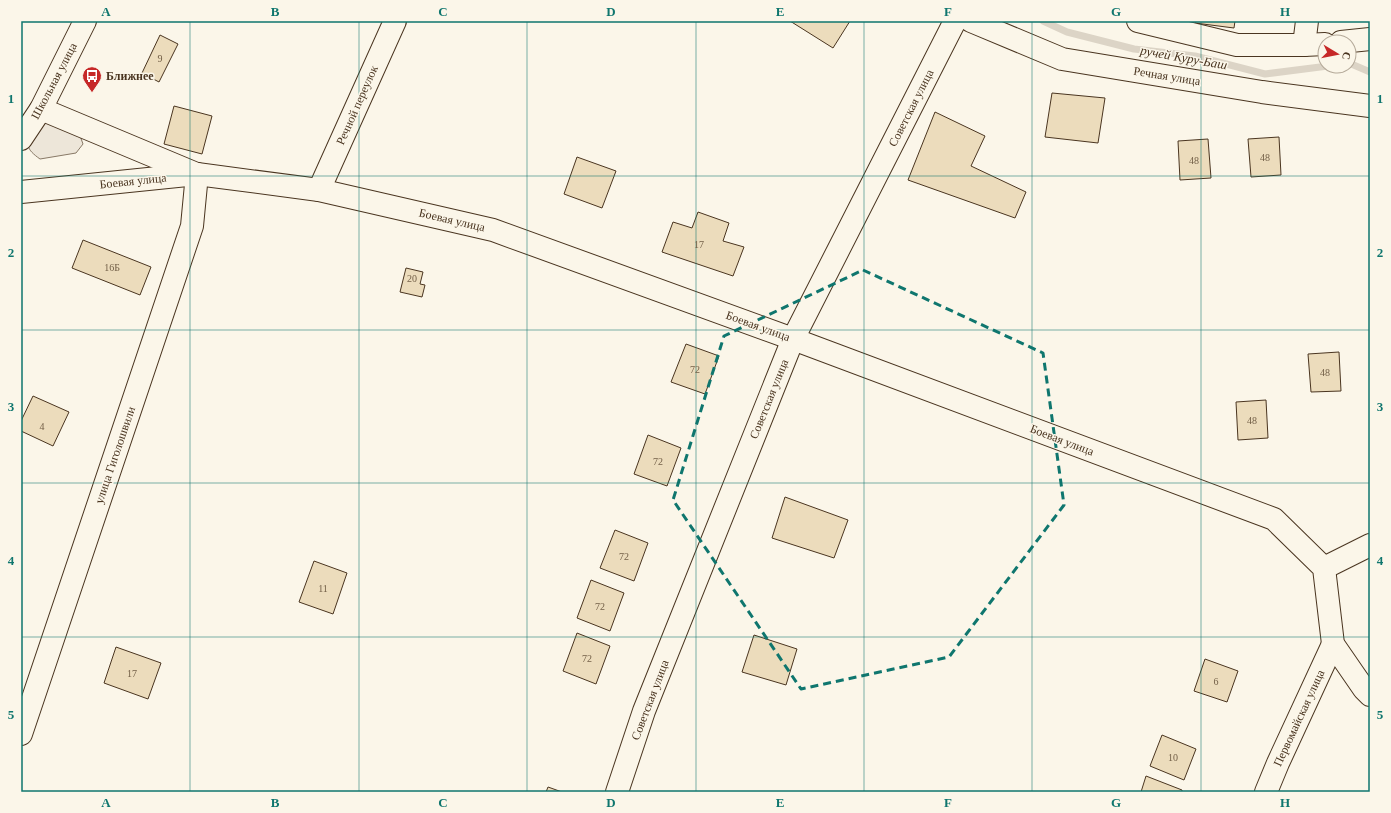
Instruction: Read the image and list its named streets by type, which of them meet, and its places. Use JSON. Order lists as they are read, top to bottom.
{
  "streets": {
    "street": [
      "Речная улица",
      "Школьная улица",
      "Речной переулок",
      "Советская улица",
      "Боевая улица",
      "улица Гиголошвили",
      "Первомайская улица"
    ]
  },
  "crossings": [
    ["Речной переулок", "Боевая улица"],
    ["Советская улица", "Боевая улица"],
    ["Боевая улица", "улица Гиголошвили"]
  ],
  "water": ["ручей Куру-Баш"],
  "places": {
    "bus stop": ["Ближнее"]
  },
  "house_numbers": [
    "9",
    "48",
    "48",
    "17",
    "16Б",
    "20",
    "72",
    "48",
    "48",
    "4",
    "72",
    "72",
    "11",
    "72",
    "72",
    "17",
    "6",
    "10"
  ],
  "north": "right",
  "grid": {
    "columns": [
      "A",
      "B",
      "C",
      "D",
      "E",
      "F",
      "G",
      "H"
    ],
    "rows": [
      "1",
      "2",
      "3",
      "4",
      "5"
    ]
  }
}
